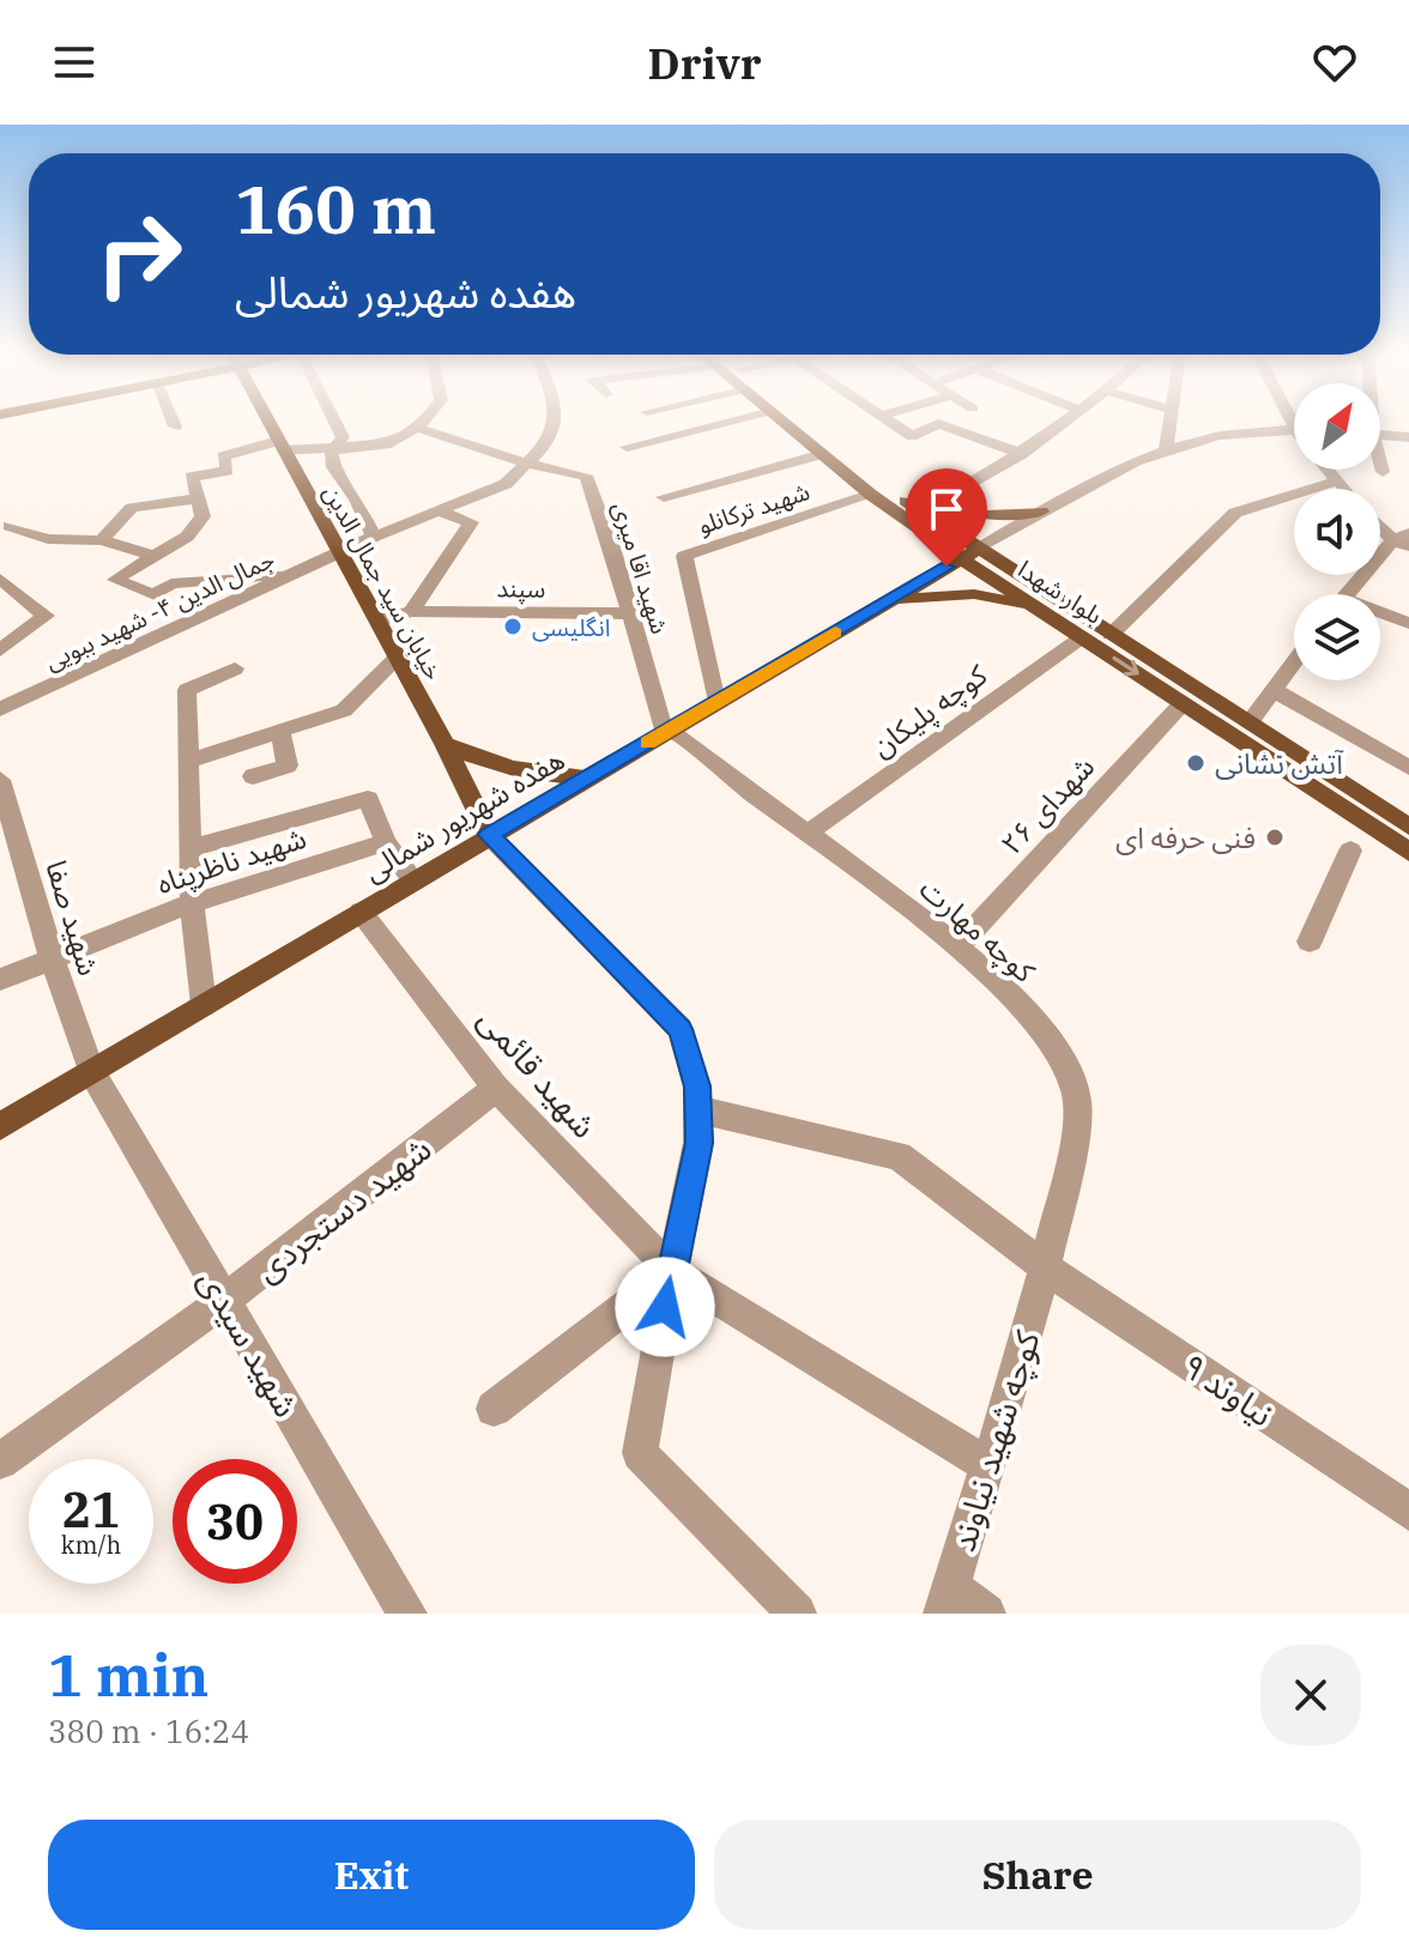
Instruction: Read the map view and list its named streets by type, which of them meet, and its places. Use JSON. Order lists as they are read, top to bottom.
{
  "streets": {
    "main road": ["خیابان سید جمال الدین", "بلوار شهدا", "هفده شهریور شمالی"],
    "street": [
      "شهید ترکانلو",
      "شهید اقا میری",
      "سپند",
      "جمال الدین ۴- شهید ببویی",
      "کوچه پلیکان",
      "شهدای ۲۶",
      "شهید ناظرپناه",
      "شهید صفا",
      "کوچه مهارت",
      "شهید قائمی",
      "شهید دستجردی",
      "شهید سیدی",
      "نیاوند ۹",
      "کوچه شهید نیاوند"
    ]
  },
  "crossings": [
    ["شهید ترکانلو", "بلوار شهدا"],
    ["شهید ترکانلو", "هفده شهریور شمالی"],
    ["شهید اقا میری", "سپند"],
    ["شهید اقا میری", "جمال الدین ۴- شهید ببویی"],
    ["شهید اقا میری", "هفده شهریور شمالی"],
    ["شهید اقا میری", "کوچه مهارت"],
    ["خیابان سید جمال الدین", "سپند"],
    ["خیابان سید جمال الدین", "جمال الدین ۴- شهید ببویی"],
    ["خیابان سید جمال الدین", "هفده شهریور شمالی"],
    ["بلوار شهدا", "کوچه پلیکان"],
    ["بلوار شهدا", "شهدای ۲۶"],
    ["بلوار شهدا", "هفده شهریور شمالی"],
    ["کوچه پلیکان", "کوچه مهارت"],
    ["شهدای ۲۶", "کوچه مهارت"],
    ["هفده شهریور شمالی", "شهید صفا"],
    ["هفده شهریور شمالی", "کوچه مهارت"],
    ["هفده شهریور شمالی", "شهید قائمی"],
    ["هفده شهریور شمالی", "شهید سیدی"],
    ["شهید ناظرپناه", "شهید صفا"],
    ["شهید صفا", "شهید سیدی"],
    ["کوچه مهارت", "نیاوند ۹"],
    ["کوچه مهارت", "کوچه شهید نیاوند"],
    ["شهید قائمی", "شهید دستجردی"],
    ["شهید قائمی", "کوچه شهید نیاوند"],
    ["شهید دستجردی", "شهید سیدی"],
    ["نیاوند ۹", "کوچه شهید نیاوند"]
  ],
  "places": ["انگلیسی", "آتش نشانی", "فنی حرفه ای"],
  "north": "top right",
  "page": {
    "header": "Drivr",
    "turn": ["160 m", "هفده شهریور شمالی"],
    "speed": "21 km/h",
    "limit": "30",
    "heading": ["1 min", "380 m · 16:24"],
    "buttons": ["Exit", "Share"]
  }
}
